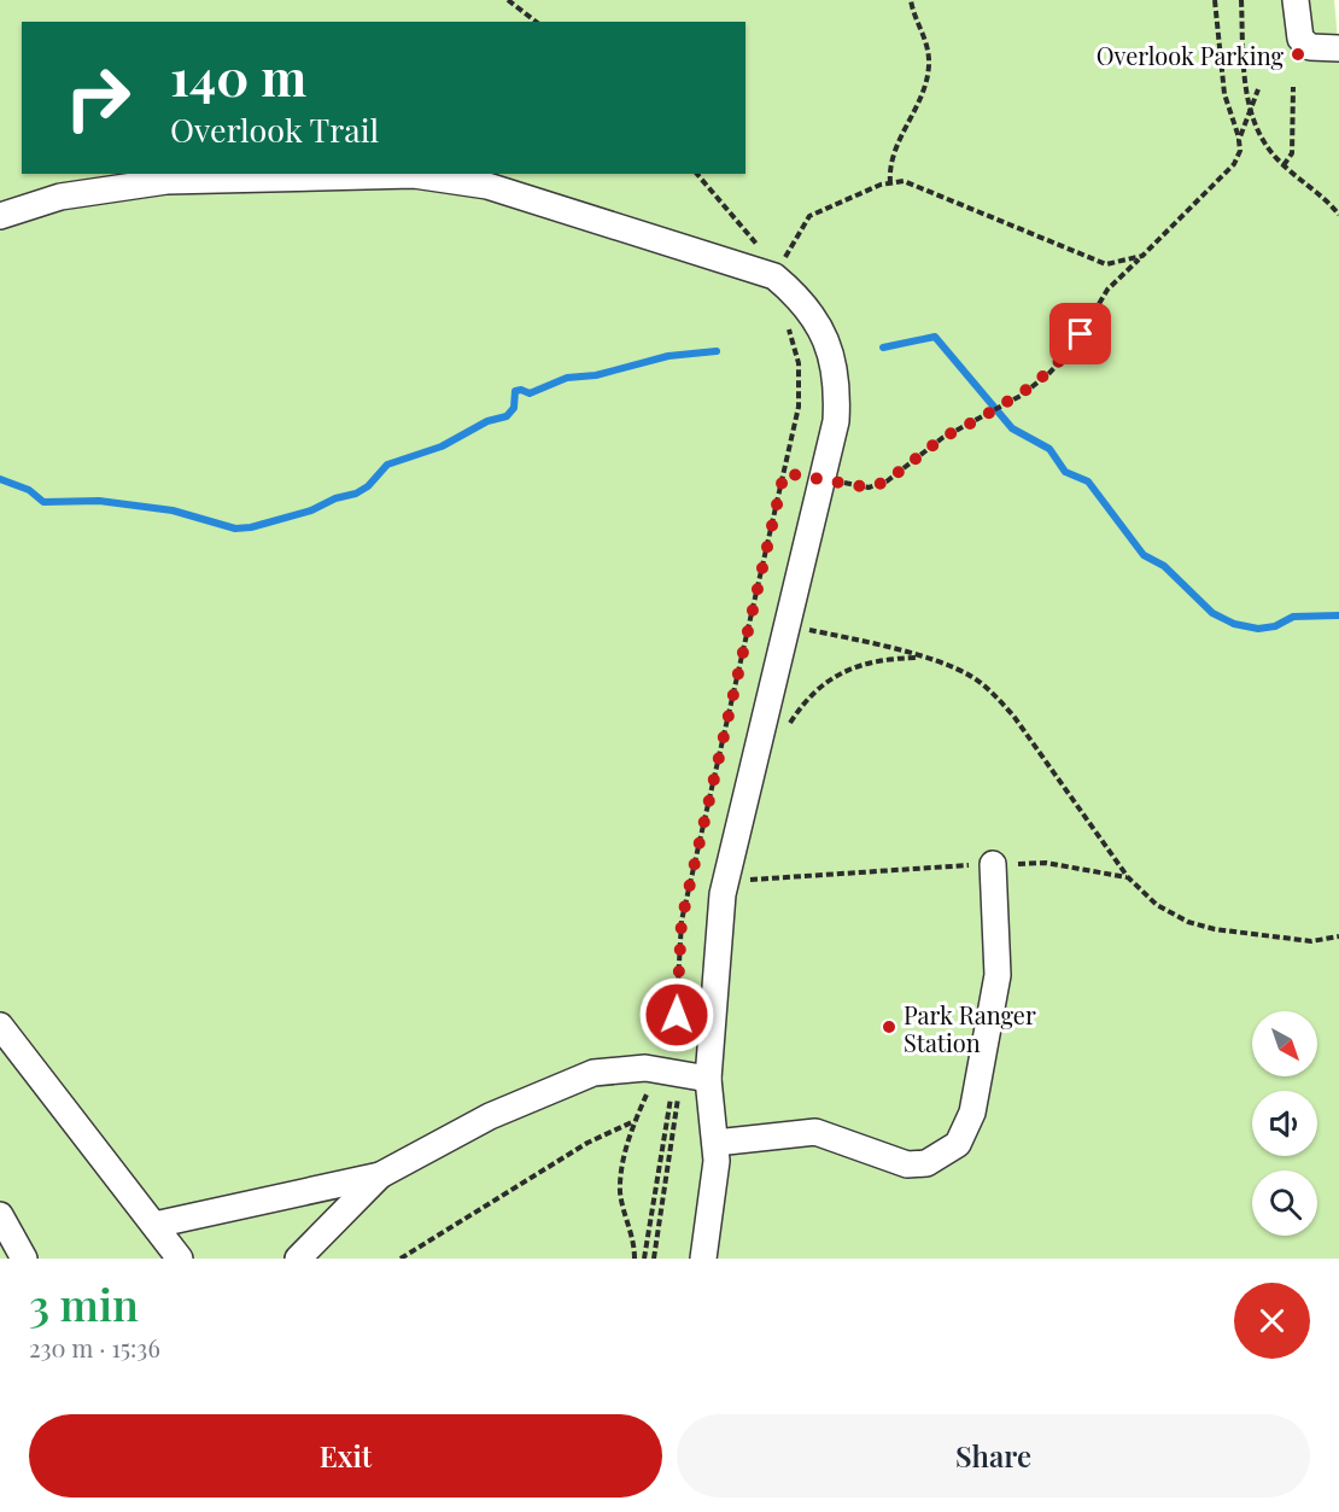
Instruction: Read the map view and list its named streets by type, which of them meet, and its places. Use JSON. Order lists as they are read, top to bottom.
{
  "places": ["Overlook Parking", "Park Ranger Station"],
  "north": "bottom right",
  "page": {
    "turn": ["140 m", "Overlook Trail"],
    "heading": ["3 min", "230 m · 15:36"],
    "buttons": ["Exit", "Share"]
  }
}
